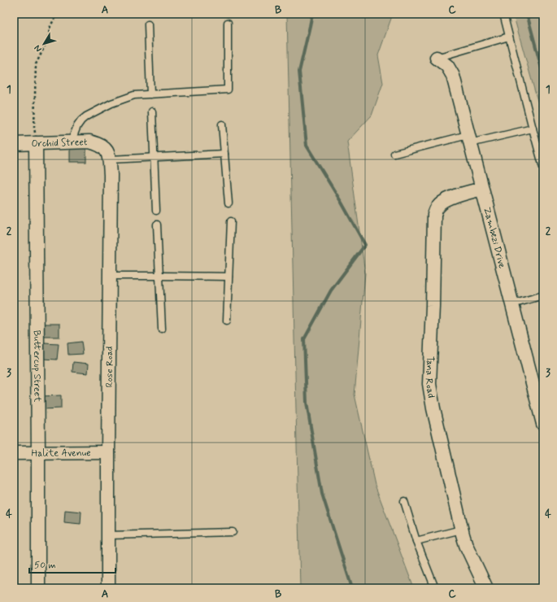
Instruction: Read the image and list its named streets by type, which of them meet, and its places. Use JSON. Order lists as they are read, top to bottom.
{
  "streets": {
    "street": [
      "Orchid Street",
      "Zambezi Drive",
      "Buttercup Street",
      "Rose Road",
      "Tana Road",
      "Halite Avenue"
    ]
  },
  "crossings": [
    ["Orchid Street", "Buttercup Street"],
    ["Orchid Street", "Rose Road"],
    ["Zambezi Drive", "Tana Road"],
    ["Buttercup Street", "Halite Avenue"],
    ["Rose Road", "Halite Avenue"]
  ],
  "scale_bar": "50 m",
  "north": "bottom left",
  "grid": {
    "columns": ["A", "B", "C"],
    "rows": [
      "1",
      "2",
      "3",
      "4"
    ]
  }
}
